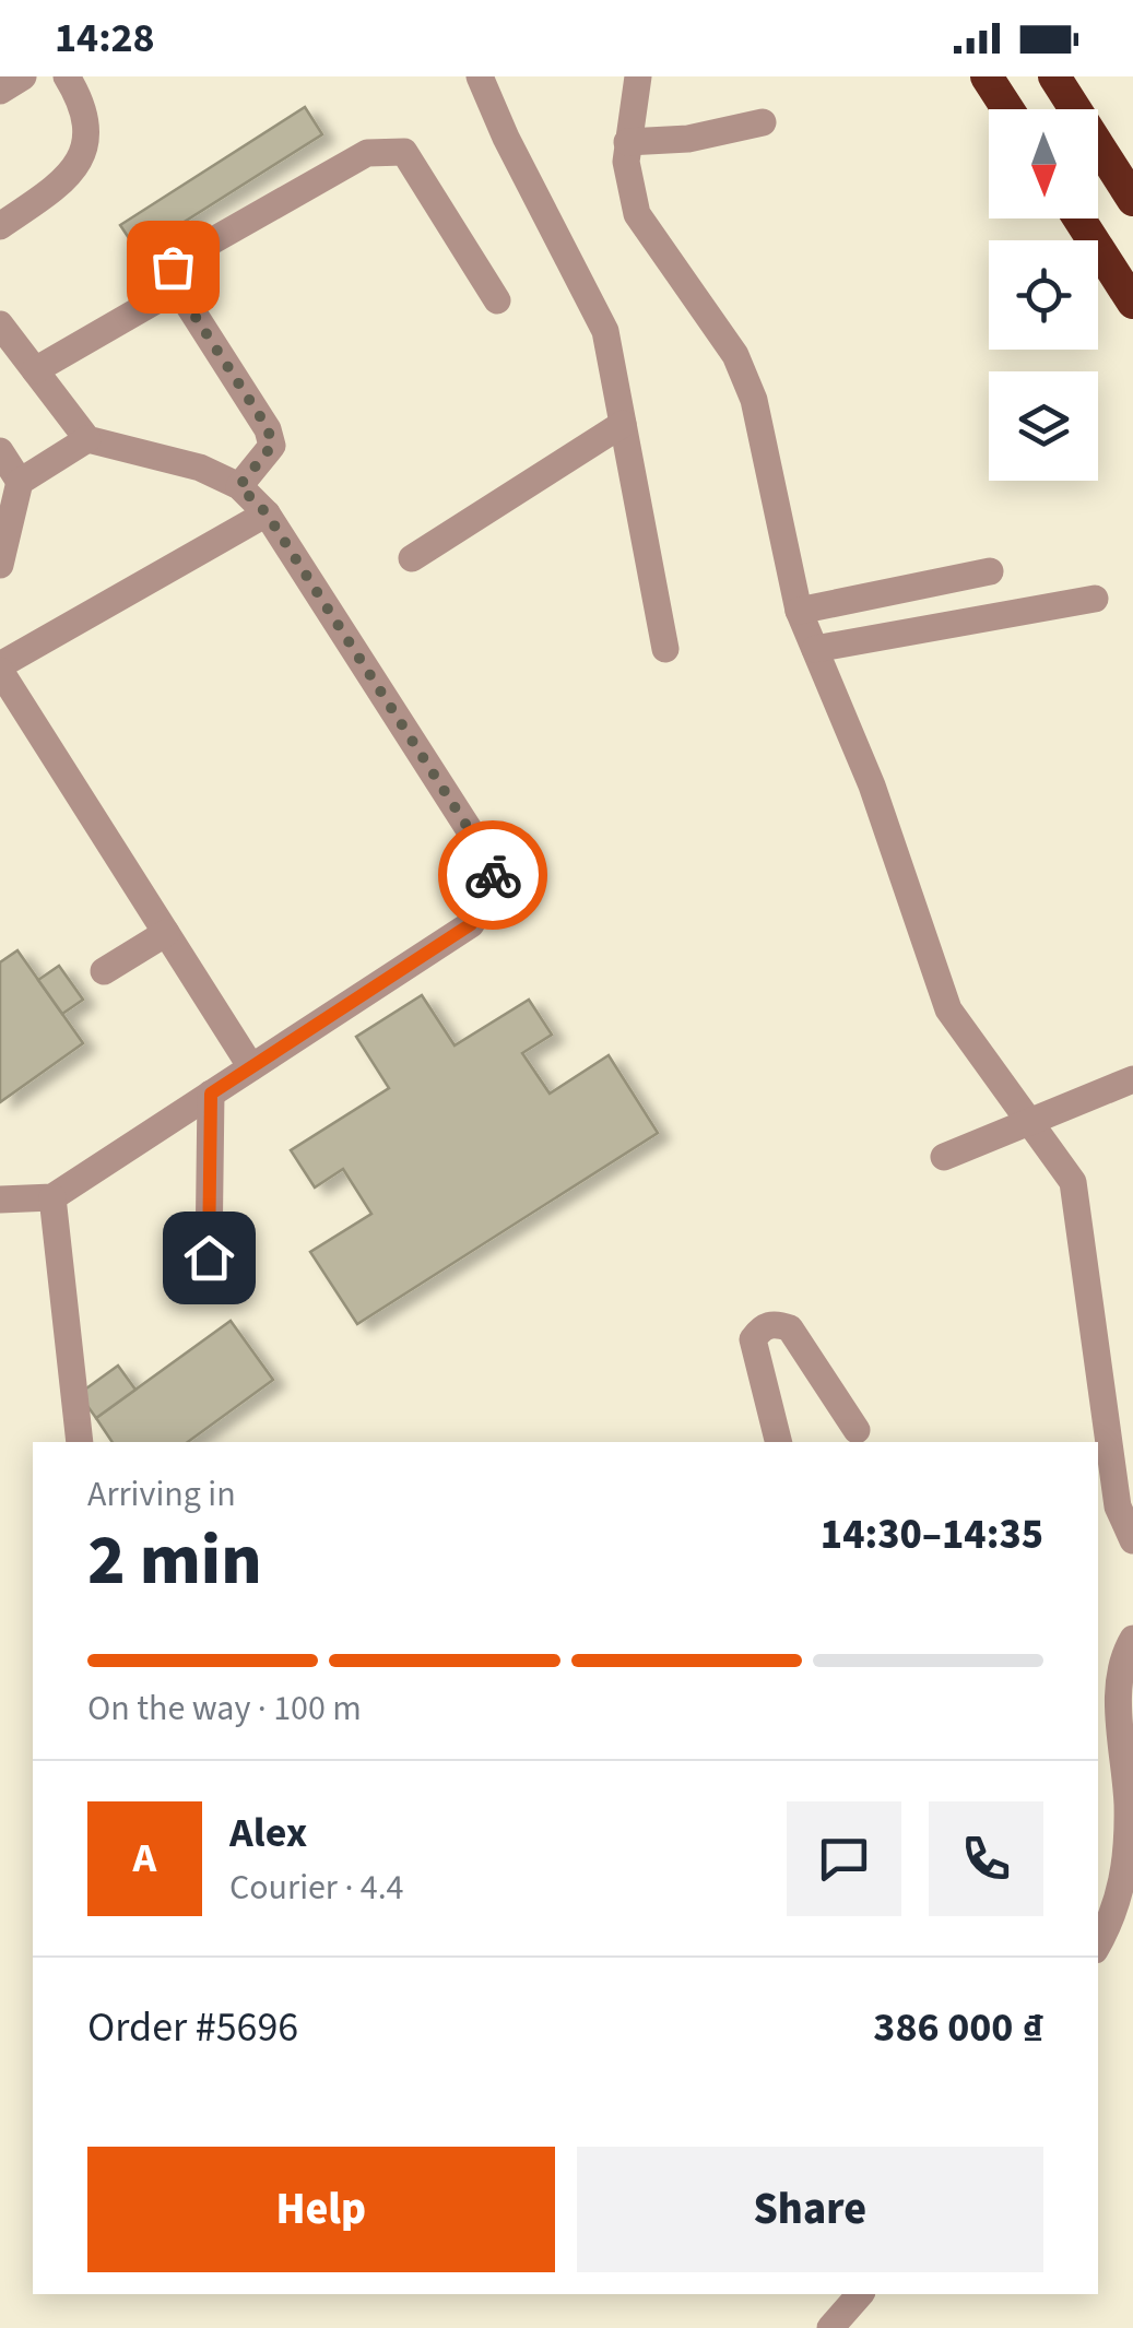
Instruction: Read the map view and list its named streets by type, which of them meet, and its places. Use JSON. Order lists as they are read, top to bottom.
{
  "north": "bottom",
  "page": {
    "status": "14:28",
    "heading": ["2 min", "Arriving in", "14:30–14:35"],
    "panel": [
      "Alex",
      "Courier · 4.4",
      "Order #5696",
      "386 000 ₫"
    ],
    "bar": "On the way · 100 m",
    "round": "A",
    "buttons": ["Help", "Share"]
  }
}
